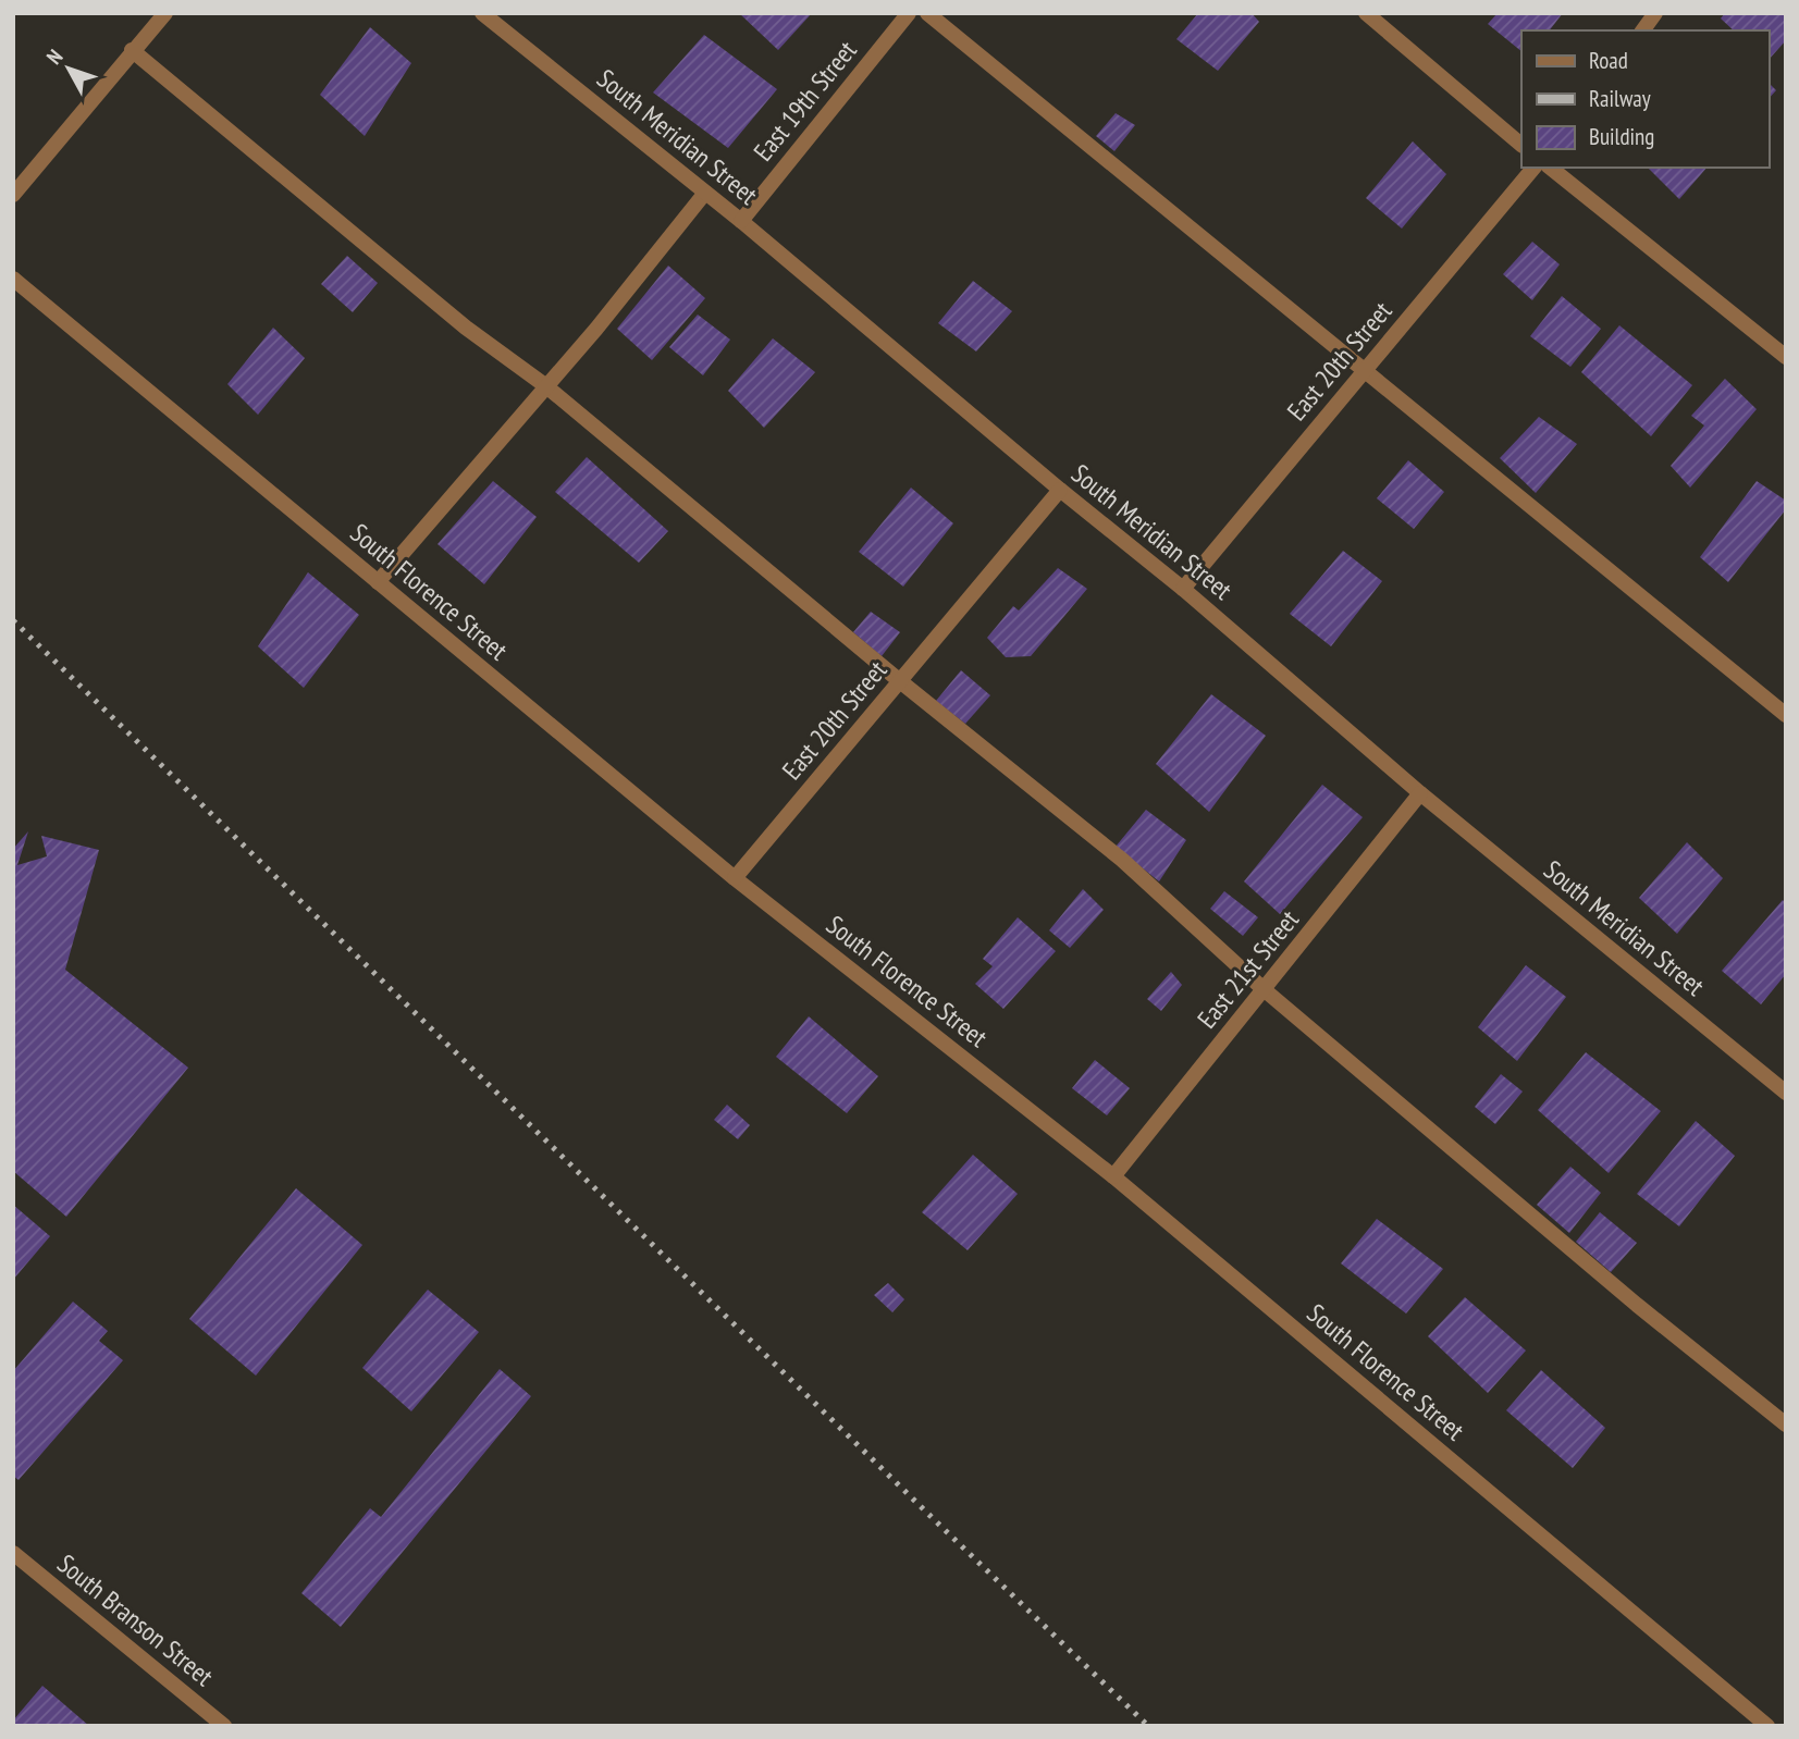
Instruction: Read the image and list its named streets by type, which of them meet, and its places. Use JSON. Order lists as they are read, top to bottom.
{
  "streets": {
    "street": [
      "East 19th Street",
      "South Meridian Street",
      "East 20th Street",
      "South Florence Street",
      "East 21st Street",
      "South Branson Street"
    ]
  },
  "crossings": [
    ["East 19th Street", "South Meridian Street"],
    ["South Meridian Street", "East 20th Street"],
    ["South Meridian Street", "East 21st Street"],
    ["East 20th Street", "South Florence Street"],
    ["South Florence Street", "East 21st Street"]
  ],
  "legend": ["Road", "Railway", "Building"],
  "north": "top left"
}
